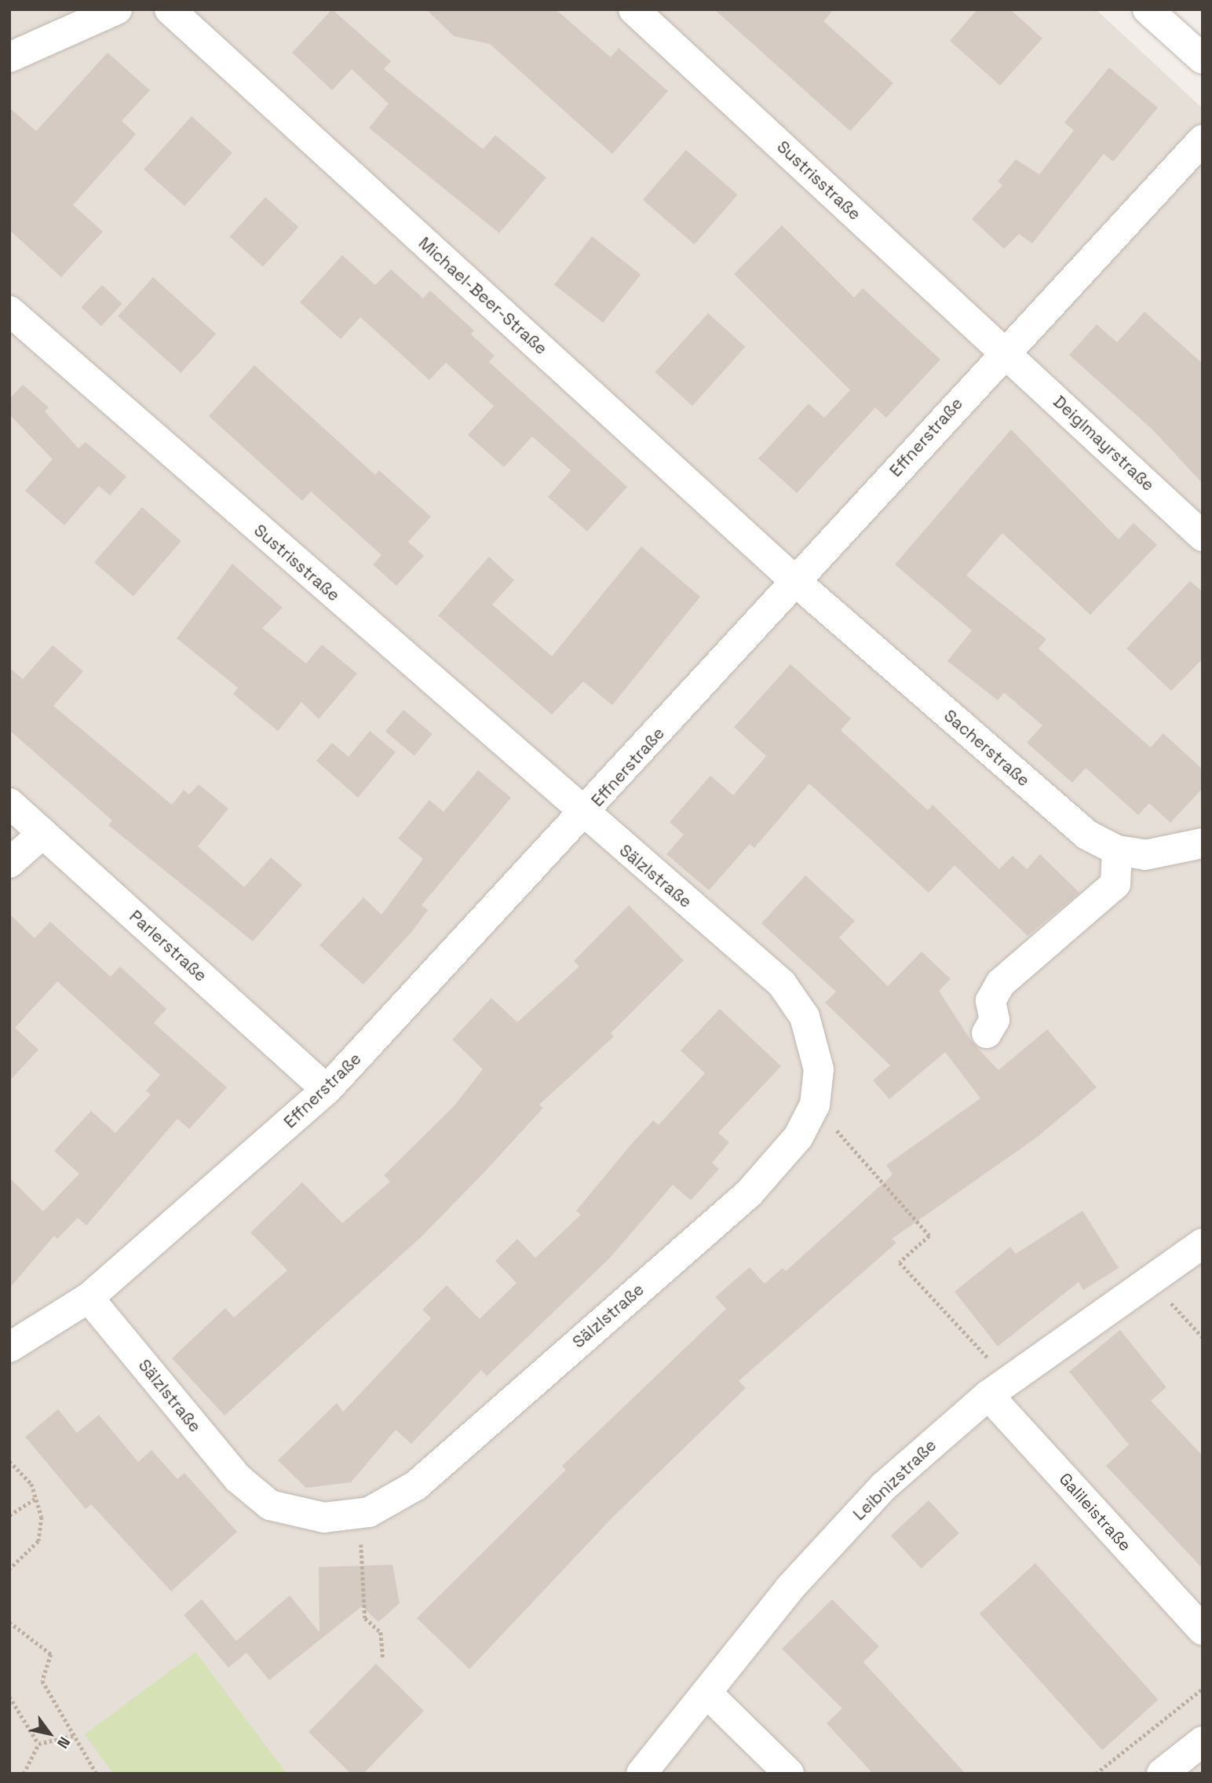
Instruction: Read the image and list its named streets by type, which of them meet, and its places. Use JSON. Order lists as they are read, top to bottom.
{
  "streets": {
    "street": [
      "Sustrisstraße",
      "Michael-Beer-Straße",
      "Effnerstraße",
      "Deiglmayrstraße",
      "Sacherstraße",
      "Sälzlstraße",
      "Parlerstraße",
      "Leibnizstraße",
      "Galileistraße"
    ]
  },
  "crossings": [
    ["Sustrisstraße", "Effnerstraße"],
    ["Sustrisstraße", "Deiglmayrstraße"],
    ["Sustrisstraße", "Sälzlstraße"],
    ["Michael-Beer-Straße", "Effnerstraße"],
    ["Michael-Beer-Straße", "Sacherstraße"],
    ["Effnerstraße", "Deiglmayrstraße"],
    ["Effnerstraße", "Sacherstraße"],
    ["Effnerstraße", "Sälzlstraße"],
    ["Effnerstraße", "Parlerstraße"],
    ["Leibnizstraße", "Galileistraße"]
  ],
  "north": "bottom right"
}
